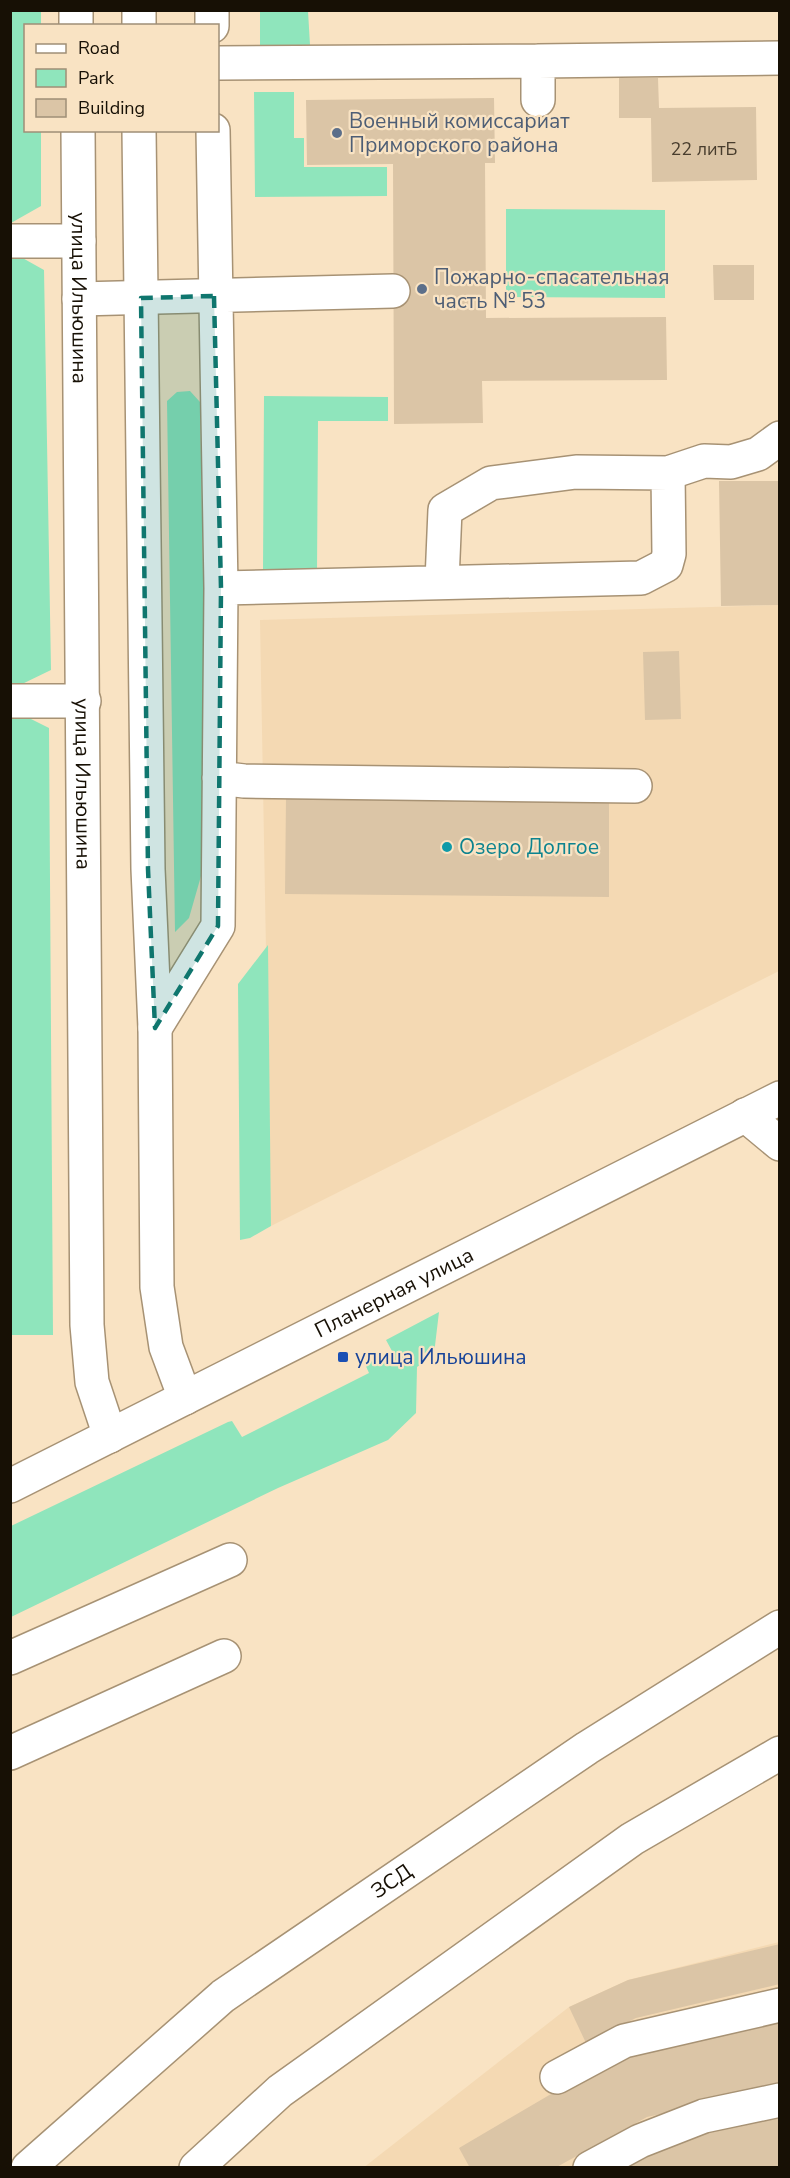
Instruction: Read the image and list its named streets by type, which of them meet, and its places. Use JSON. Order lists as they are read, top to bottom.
{
  "streets": {
    "main road": ["улица Ильюшина", "Планерная улица", "ЗСД"]
  },
  "crossings": [
    ["улица Ильюшина", "Планерная улица"]
  ],
  "places": {
    "other": ["Военный комиссариат Приморского района", "Пожарно-спасательная часть № 53", "Озеро Долгое"],
    "transit": ["улица Ильюшина"]
  },
  "house_numbers": ["22 литБ"],
  "legend": ["Road", "Park", "Building"]
}
